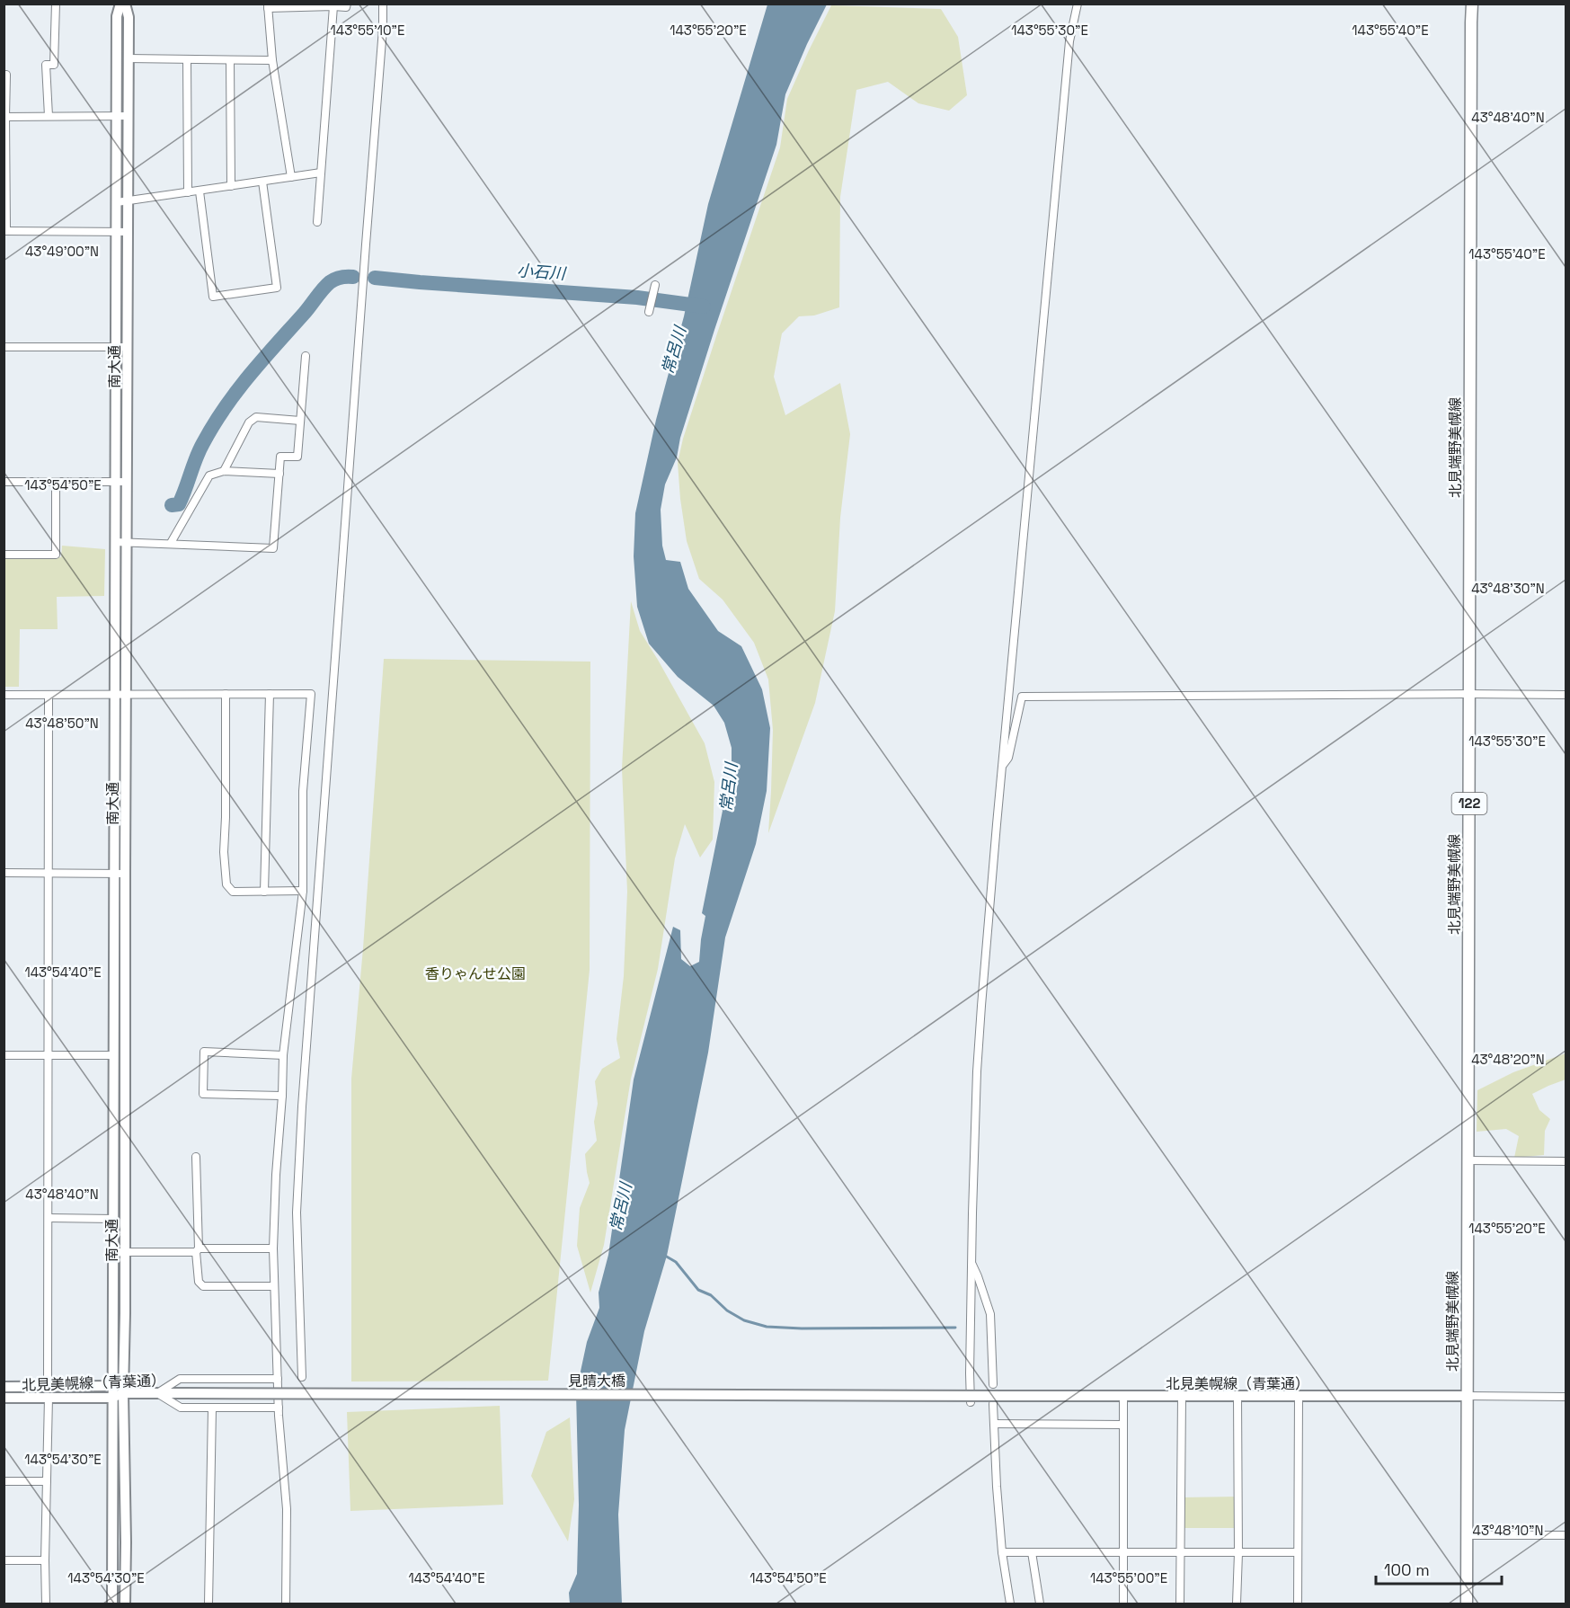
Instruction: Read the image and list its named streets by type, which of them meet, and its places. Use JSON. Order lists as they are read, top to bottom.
{
  "streets": {
    "main road": ["北見端野美幌線", "122"],
    "street": ["南大通", "見晴大橋", "北見美幌線（青葉通）"]
  },
  "crossings": [
    ["南大通", "北見美幌線（青葉通）"],
    ["北見端野美幌線", "北見美幌線（青葉通）"],
    ["見晴大橋", "北見美幌線（青葉通）"]
  ],
  "water": ["小石川", "常呂川"],
  "parks": ["香りゃんせ公園"],
  "scale_bar": "100 m",
  "coordinates": [
    "143°55'10\"E",
    "143°55'20\"E",
    "143°55'30\"E",
    "143°55'40\"E",
    "43°48'40\"N",
    "43°49'00\"N",
    "143°54'50\"E",
    "43°48'30\"N",
    "43°48'50\"N",
    "143°54'40\"E",
    "43°48'20\"N",
    "143°54'30\"E",
    "43°48'10\"N",
    "143°55'00\"E"
  ]
}
